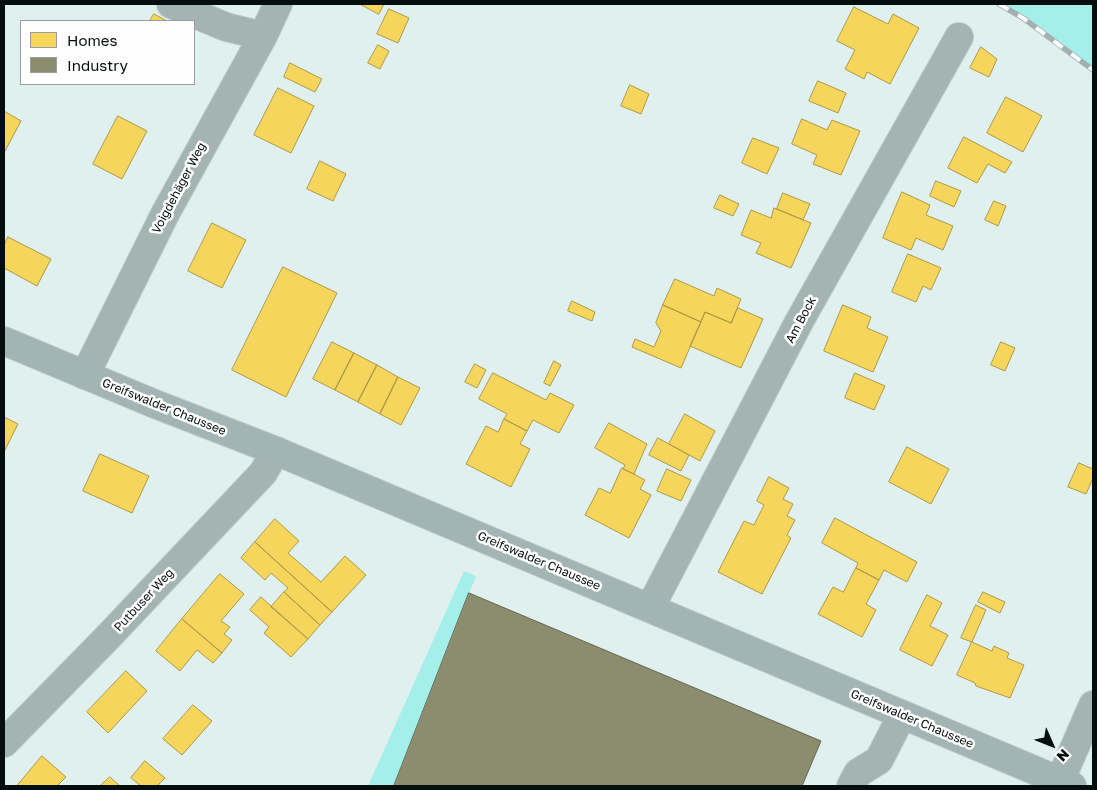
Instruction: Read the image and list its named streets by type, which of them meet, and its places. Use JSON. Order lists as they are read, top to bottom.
{
  "streets": {
    "main road": ["Greifswalder Chaussee"],
    "street": ["Voigdehäger Weg", "Am Bock", "Putbuser Weg"]
  },
  "crossings": [
    ["Voigdehäger Weg", "Greifswalder Chaussee"],
    ["Am Bock", "Greifswalder Chaussee"],
    ["Greifswalder Chaussee", "Putbuser Weg"]
  ],
  "legend": ["Homes", "Industry"],
  "north": "bottom right"
}
